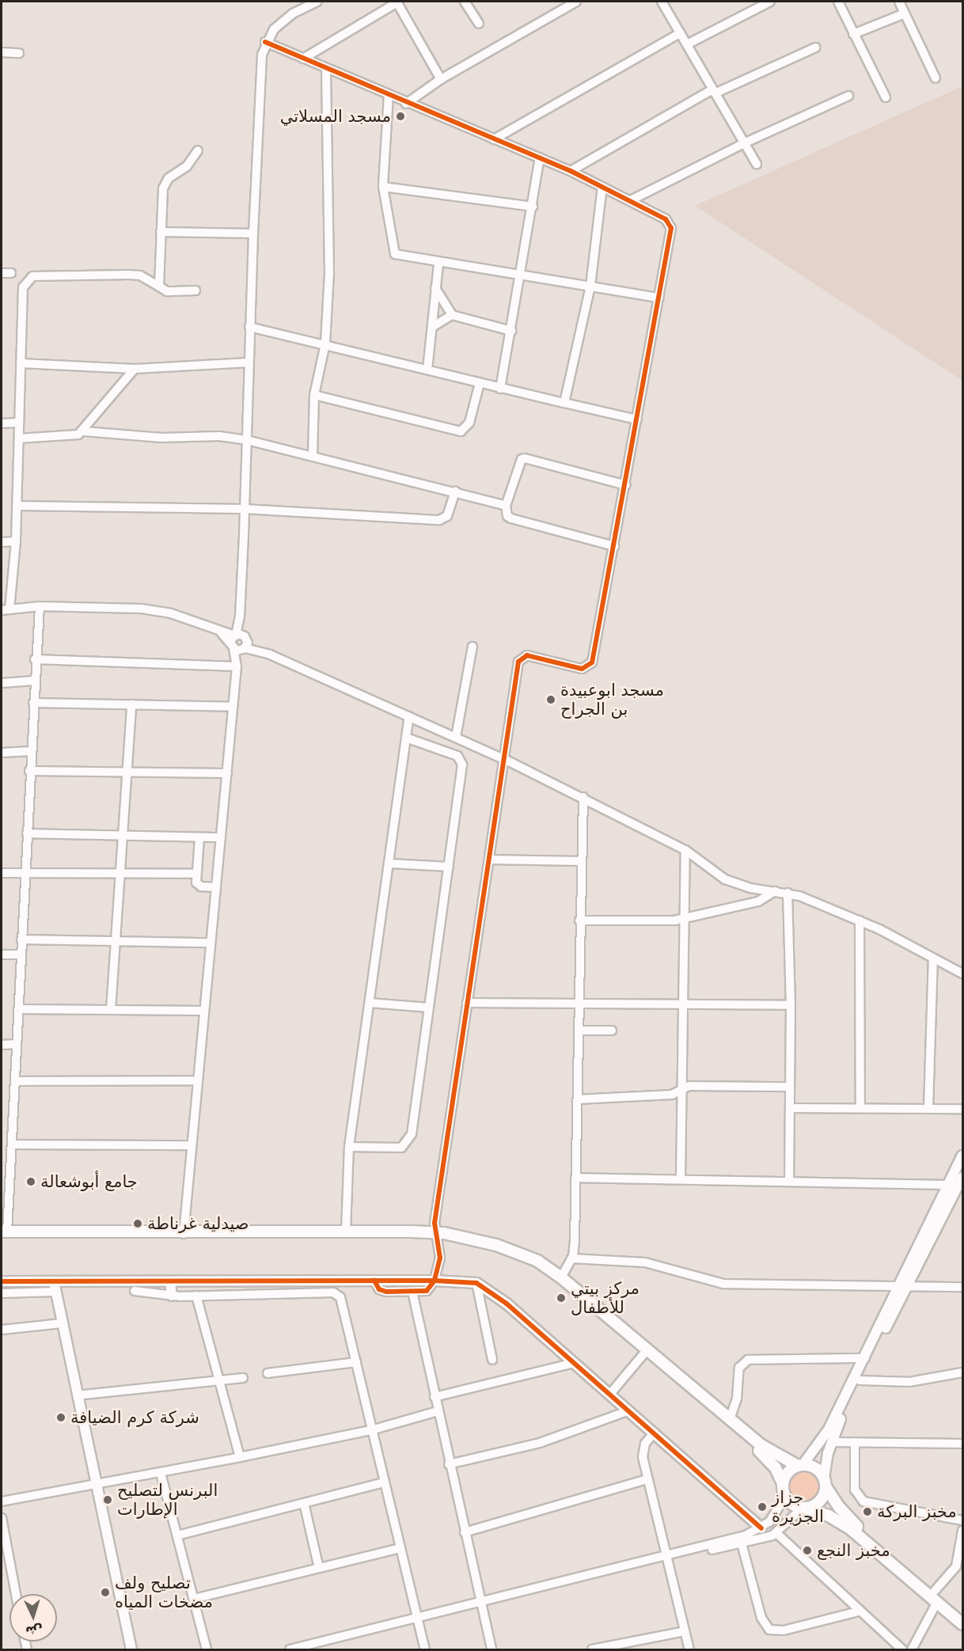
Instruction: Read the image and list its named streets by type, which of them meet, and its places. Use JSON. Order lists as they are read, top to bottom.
{
  "places": [
    "مسجد المسلاتي",
    "مسجد ابوعبيدة بن الجراح",
    "جامع أبوشعالة",
    "صيدلية غرناطة",
    "مركز بيتي للأطفال",
    "شركة كرم الضيافة",
    "البرنس لتصليح الإطارات",
    "جزاز الجزيرة",
    "مخبز البركة",
    "مخبز النجع",
    "تصليح ولف مضخات المياه"
  ],
  "north": "bottom"
}
